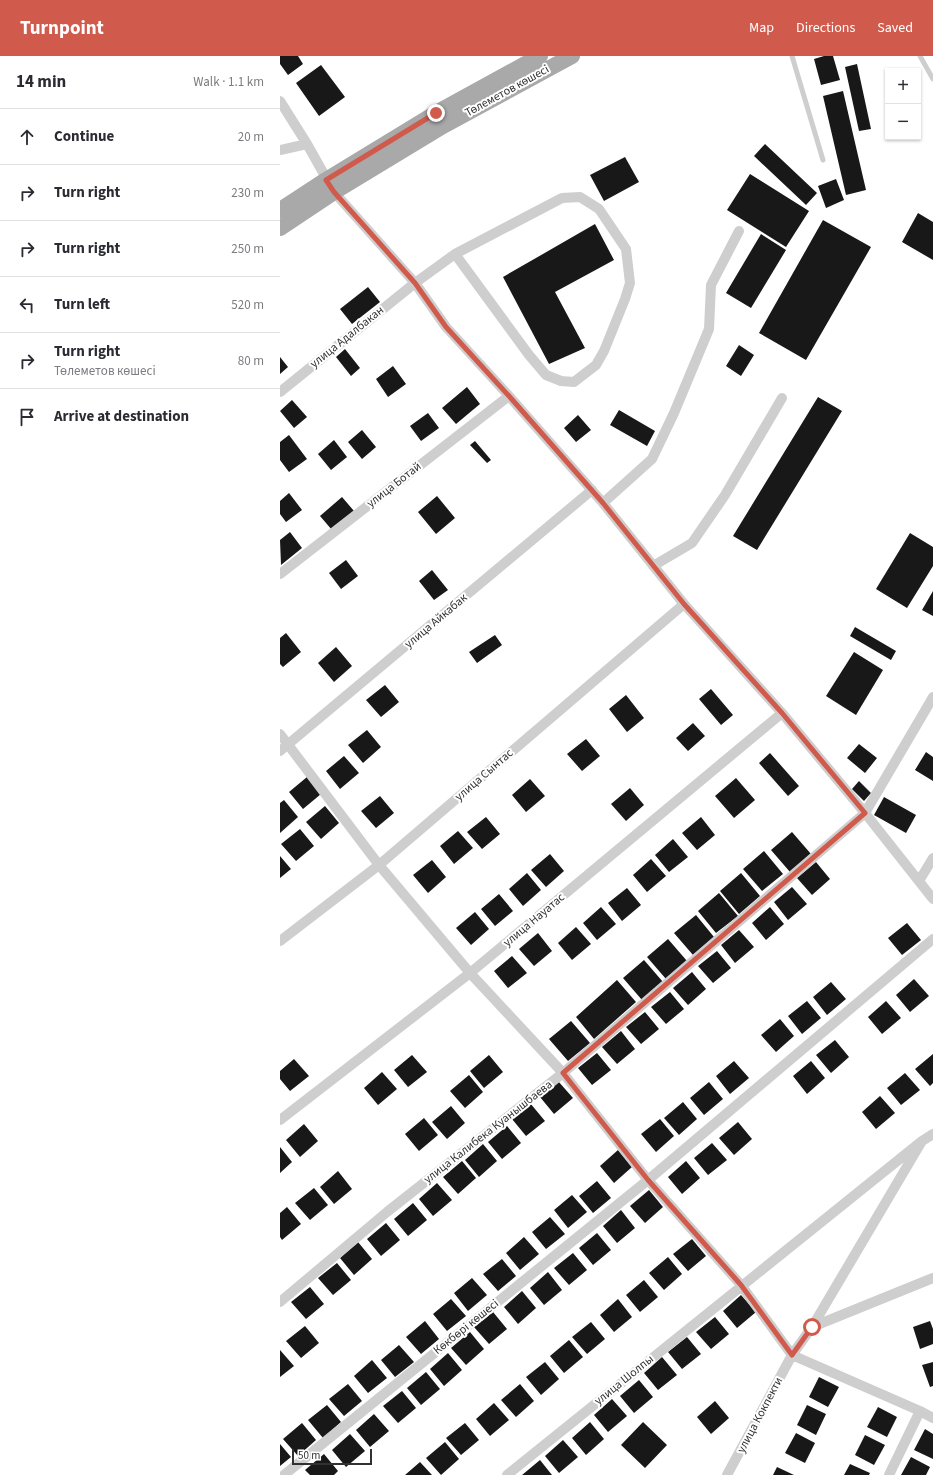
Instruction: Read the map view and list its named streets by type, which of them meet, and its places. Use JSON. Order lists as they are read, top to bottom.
{
  "streets": {
    "main road": ["Төлеметов көшесі"],
    "street": [
      "улица Адалбакан",
      "улица Ботай",
      "улица Айкабак",
      "улица Сынтас",
      "улица Науатас",
      "улица Калибека Куанышбаева",
      "Көкбөрі көшесі",
      "улица Шолпы",
      "улица Кокпекти"
    ]
  },
  "crossings": [
    ["улица Шолпы", "улица Кокпекти"]
  ],
  "scale_bar": "50 m",
  "page": {
    "header": "Turnpoint",
    "nav": ["Map", "Directions", "Saved"],
    "heading": ["14 min", "Walk · 1.1 km"],
    "map_buttons": ["+", "−"],
    "list": [
      ["Continue", "20 m"],
      ["Turn right", "230 m"],
      ["Turn right", "250 m"],
      ["Turn left", "520 m"],
      ["Turn right", "Төлеметов көшесі", "80 m"],
      "Arrive at destination"
    ],
    "scale": "50 m"
  }
}
